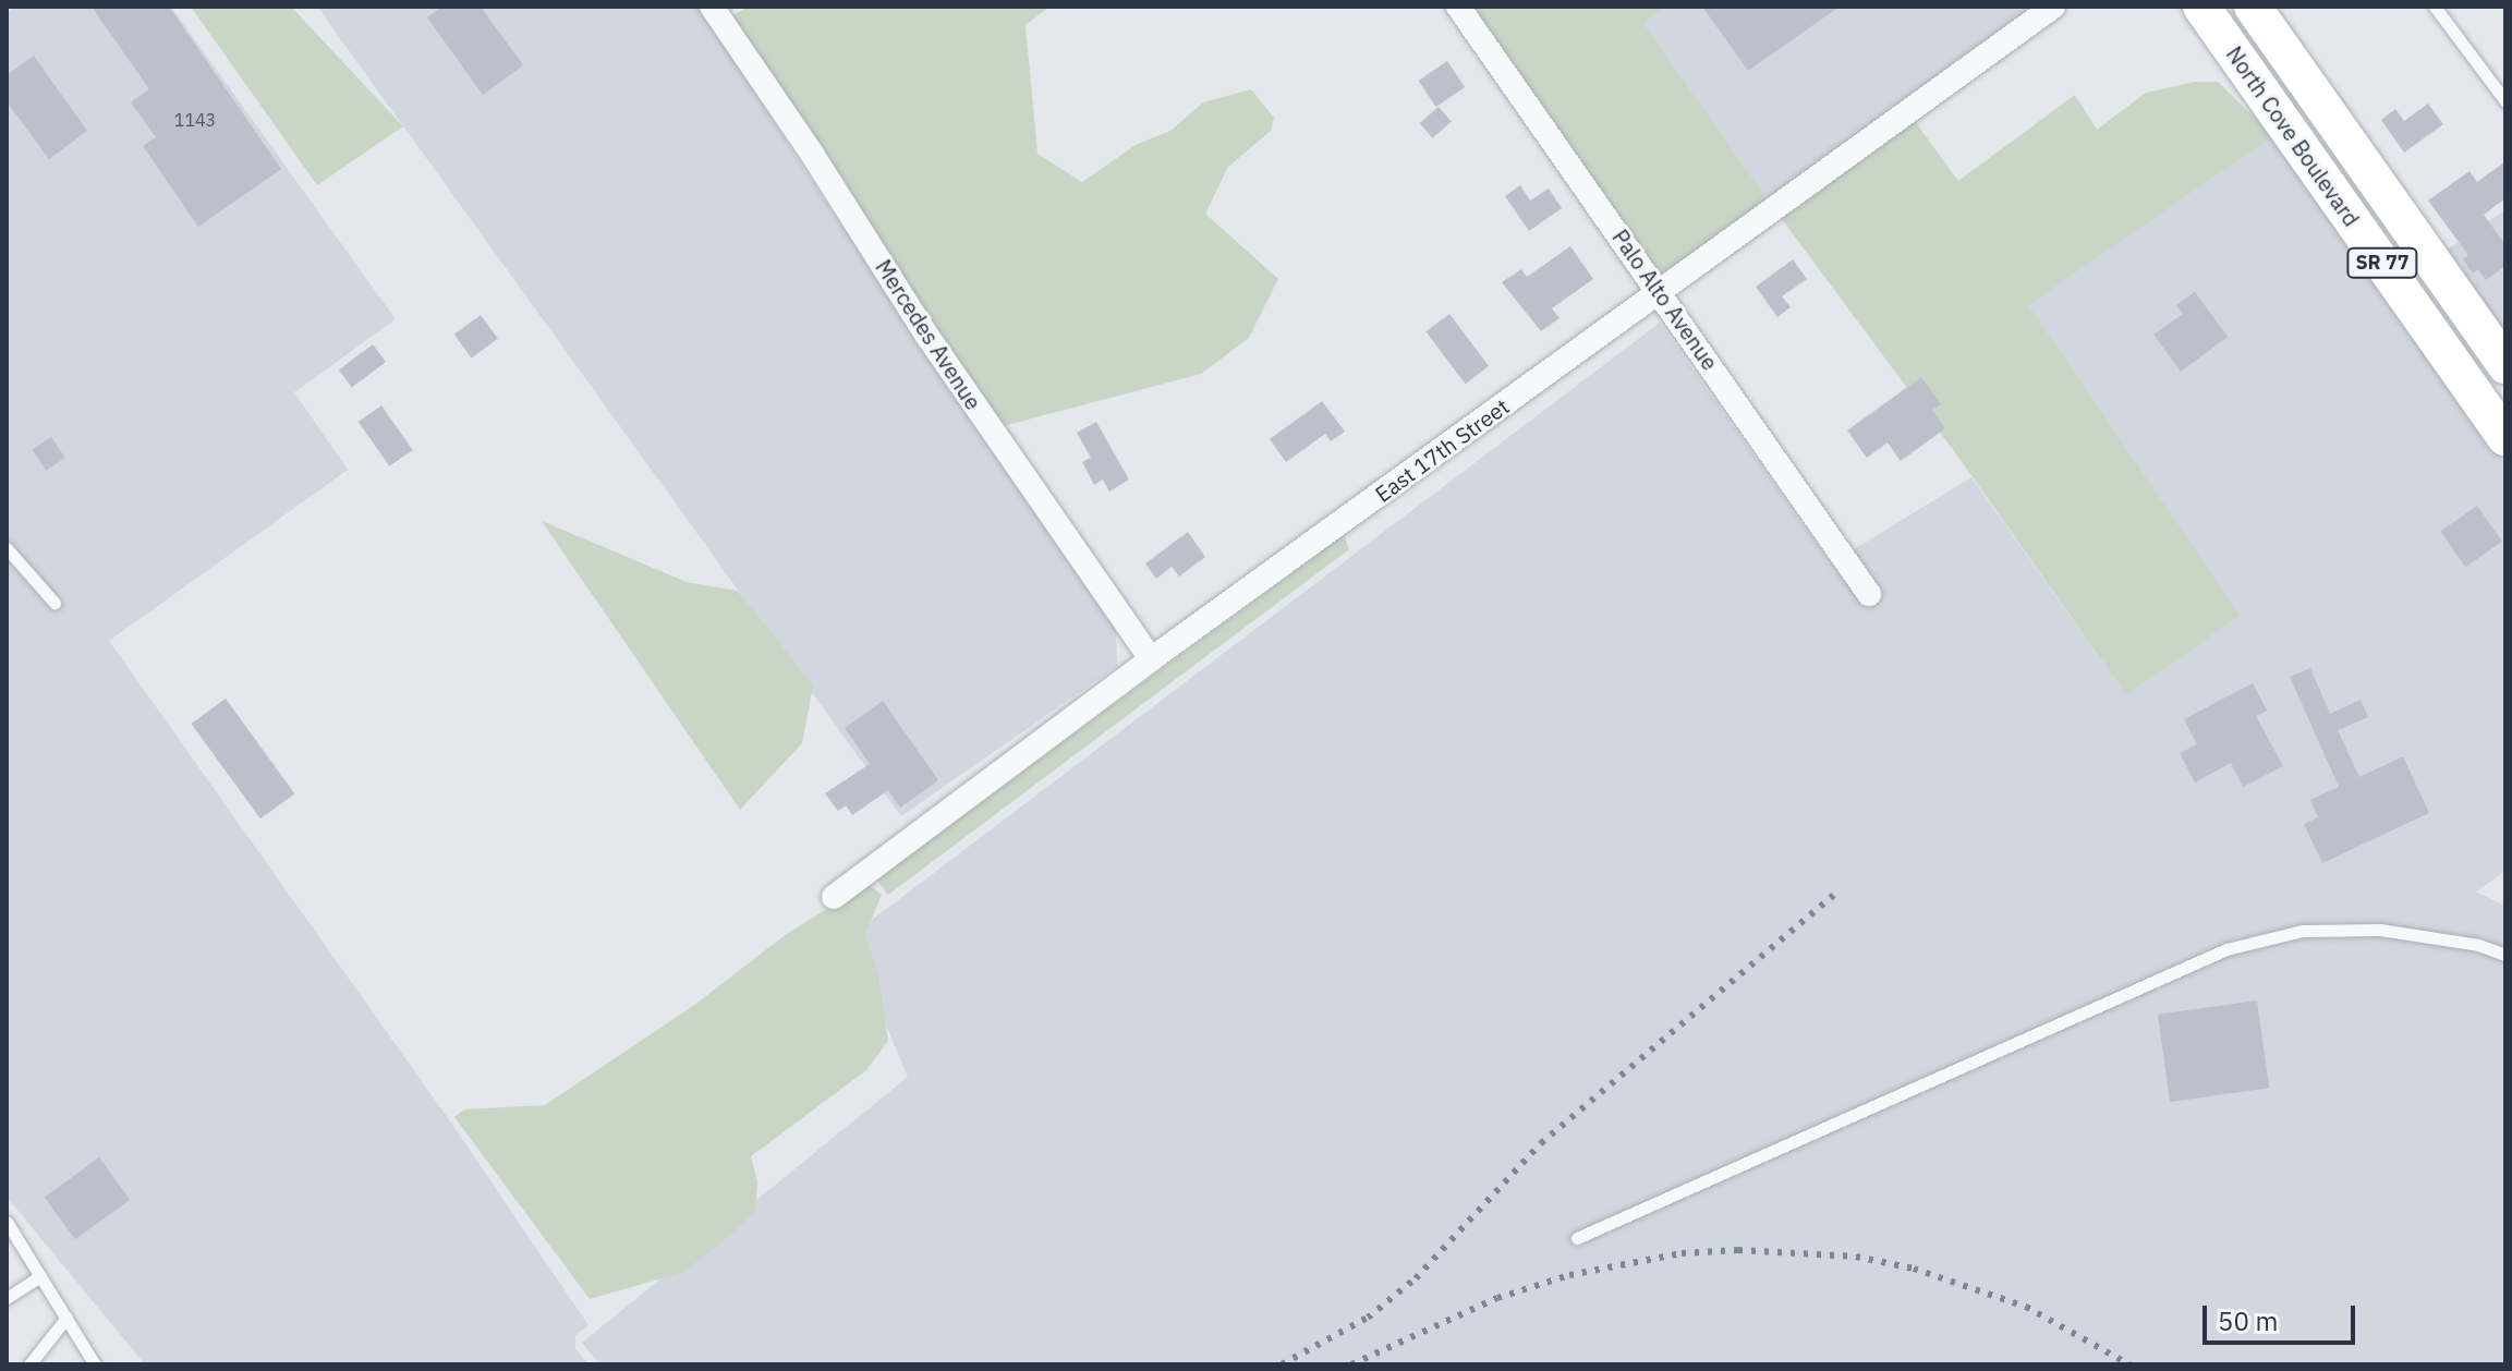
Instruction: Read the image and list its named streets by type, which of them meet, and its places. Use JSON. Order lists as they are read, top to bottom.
{
  "streets": {
    "main road": ["North Cove Boulevard", "SR 77"],
    "street": ["Palo Alto Avenue", "Mercedes Avenue", "East 17th Street"]
  },
  "crossings": [
    ["Palo Alto Avenue", "East 17th Street"],
    ["Mercedes Avenue", "East 17th Street"]
  ],
  "house_numbers": ["1143"],
  "scale_bar": "50 m"
}
